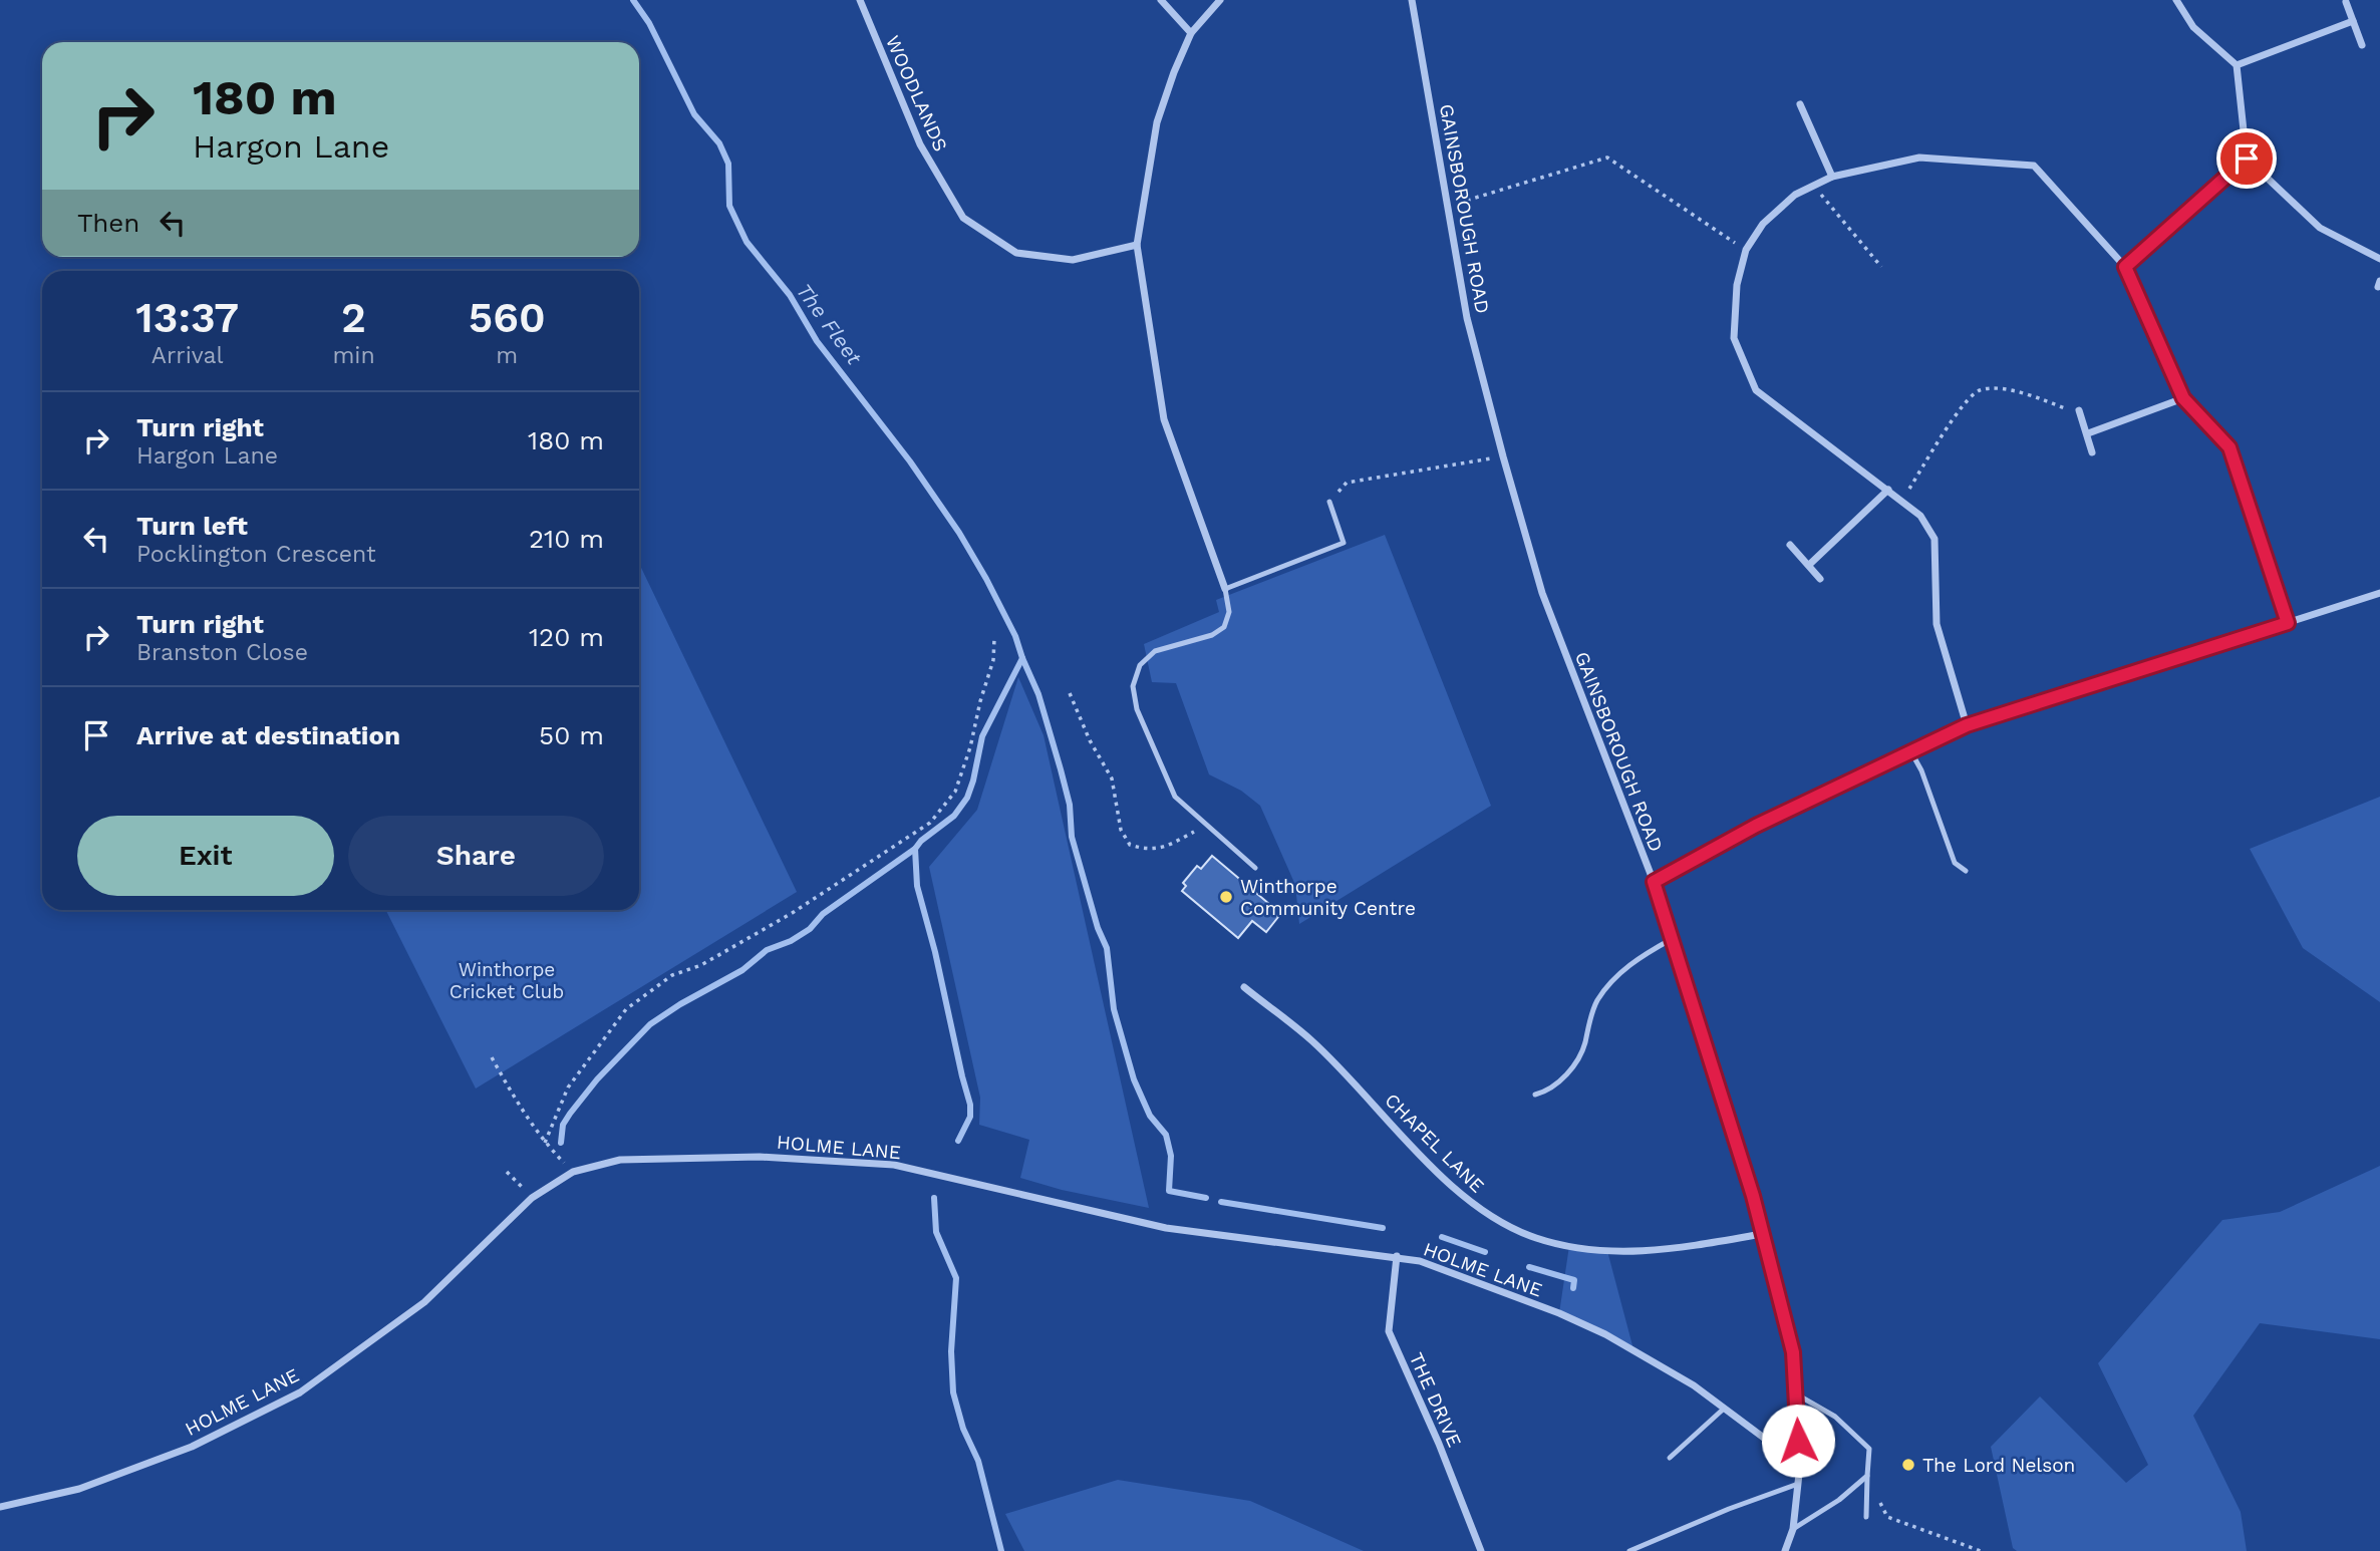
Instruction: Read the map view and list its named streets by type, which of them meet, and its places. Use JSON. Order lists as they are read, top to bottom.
{
  "streets": {
    "street": [
      "WOODLANDS",
      "GAINSBOROUGH ROAD",
      "CHAPEL LANE",
      "HOLME LANE",
      "THE DRIVE"
    ]
  },
  "crossings": [
    ["GAINSBOROUGH ROAD", "CHAPEL LANE"],
    ["GAINSBOROUGH ROAD", "HOLME LANE"],
    ["HOLME LANE", "THE DRIVE"]
  ],
  "water": ["The Fleet"],
  "parks": ["Winthorpe Cricket Club"],
  "places": ["Winthorpe Community Centre", "The Lord Nelson"],
  "page": {
    "turn": ["180 m", "Hargon Lane"],
    "then": "Then",
    "eta": [
      "13:37",
      "Arrival",
      "2",
      "min",
      "560",
      "m"
    ],
    "list": [
      {
        "name": "Turn right",
        "note": "Hargon Lane",
        "value": "180 m"
      },
      {
        "name": "Turn left",
        "note": "Pocklington Crescent",
        "value": "210 m"
      },
      {
        "name": "Turn right",
        "note": "Branston Close",
        "value": "120 m"
      },
      {
        "name": "Arrive at destination",
        "value": "50 m"
      }
    ],
    "buttons": ["Exit", "Share"]
  }
}
